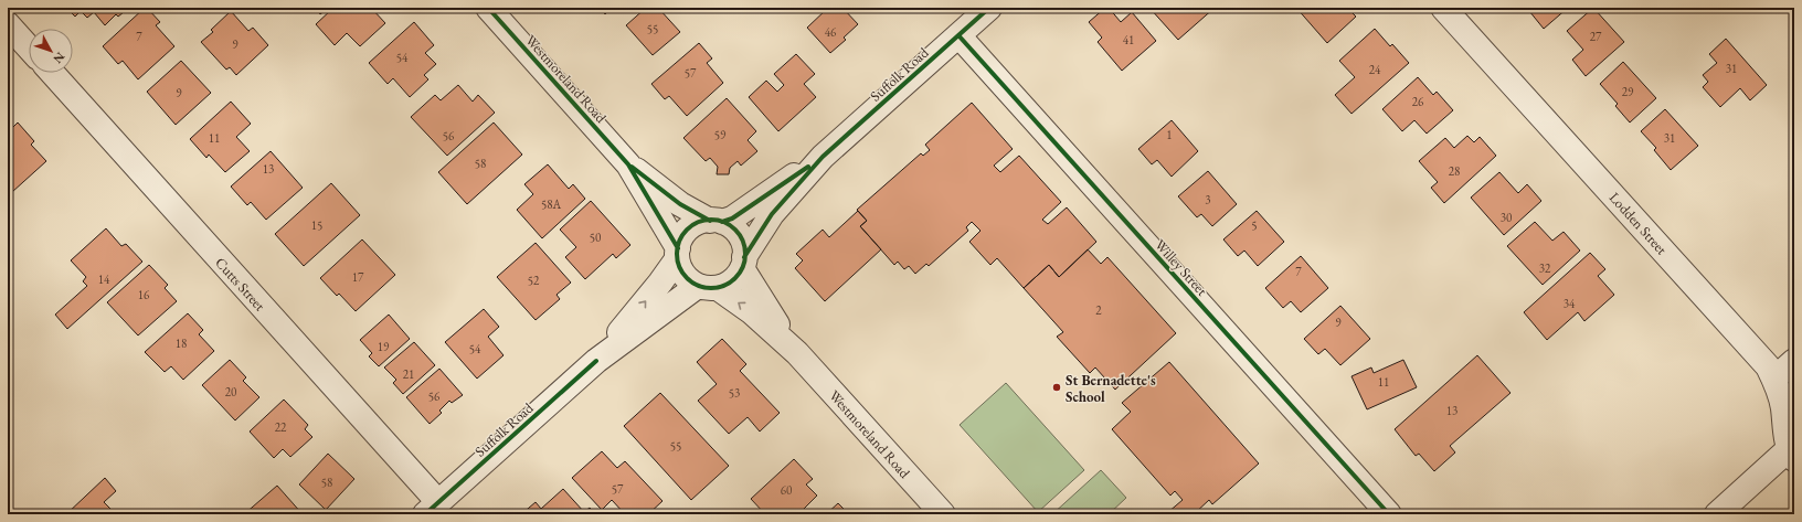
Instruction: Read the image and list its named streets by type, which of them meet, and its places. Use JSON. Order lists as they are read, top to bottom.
{
  "streets": {
    "street": [
      "Suffolk Road",
      "Westmoreland Road",
      "Lodden Street",
      "Willey Street",
      "Cutts Street"
    ]
  },
  "crossings": [
    ["Suffolk Road", "Westmoreland Road"],
    ["Suffolk Road", "Willey Street"],
    ["Suffolk Road", "Cutts Street"]
  ],
  "places": ["St Bernadette's School"],
  "house_numbers": [
    "55",
    "46",
    "7",
    "27",
    "41",
    "9",
    "54",
    "31",
    "24",
    "57",
    "29",
    "9",
    "26",
    "59",
    "1",
    "56",
    "11",
    "31",
    "58",
    "13",
    "28",
    "3",
    "58A",
    "30",
    "15",
    "5",
    "50",
    "32",
    "7",
    "17",
    "14",
    "52",
    "16",
    "34",
    "2",
    "9",
    "18",
    "19",
    "54",
    "21",
    "11",
    "20",
    "53",
    "56",
    "13",
    "22",
    "55",
    "58",
    "57",
    "60"
  ],
  "north": "bottom right"
}
